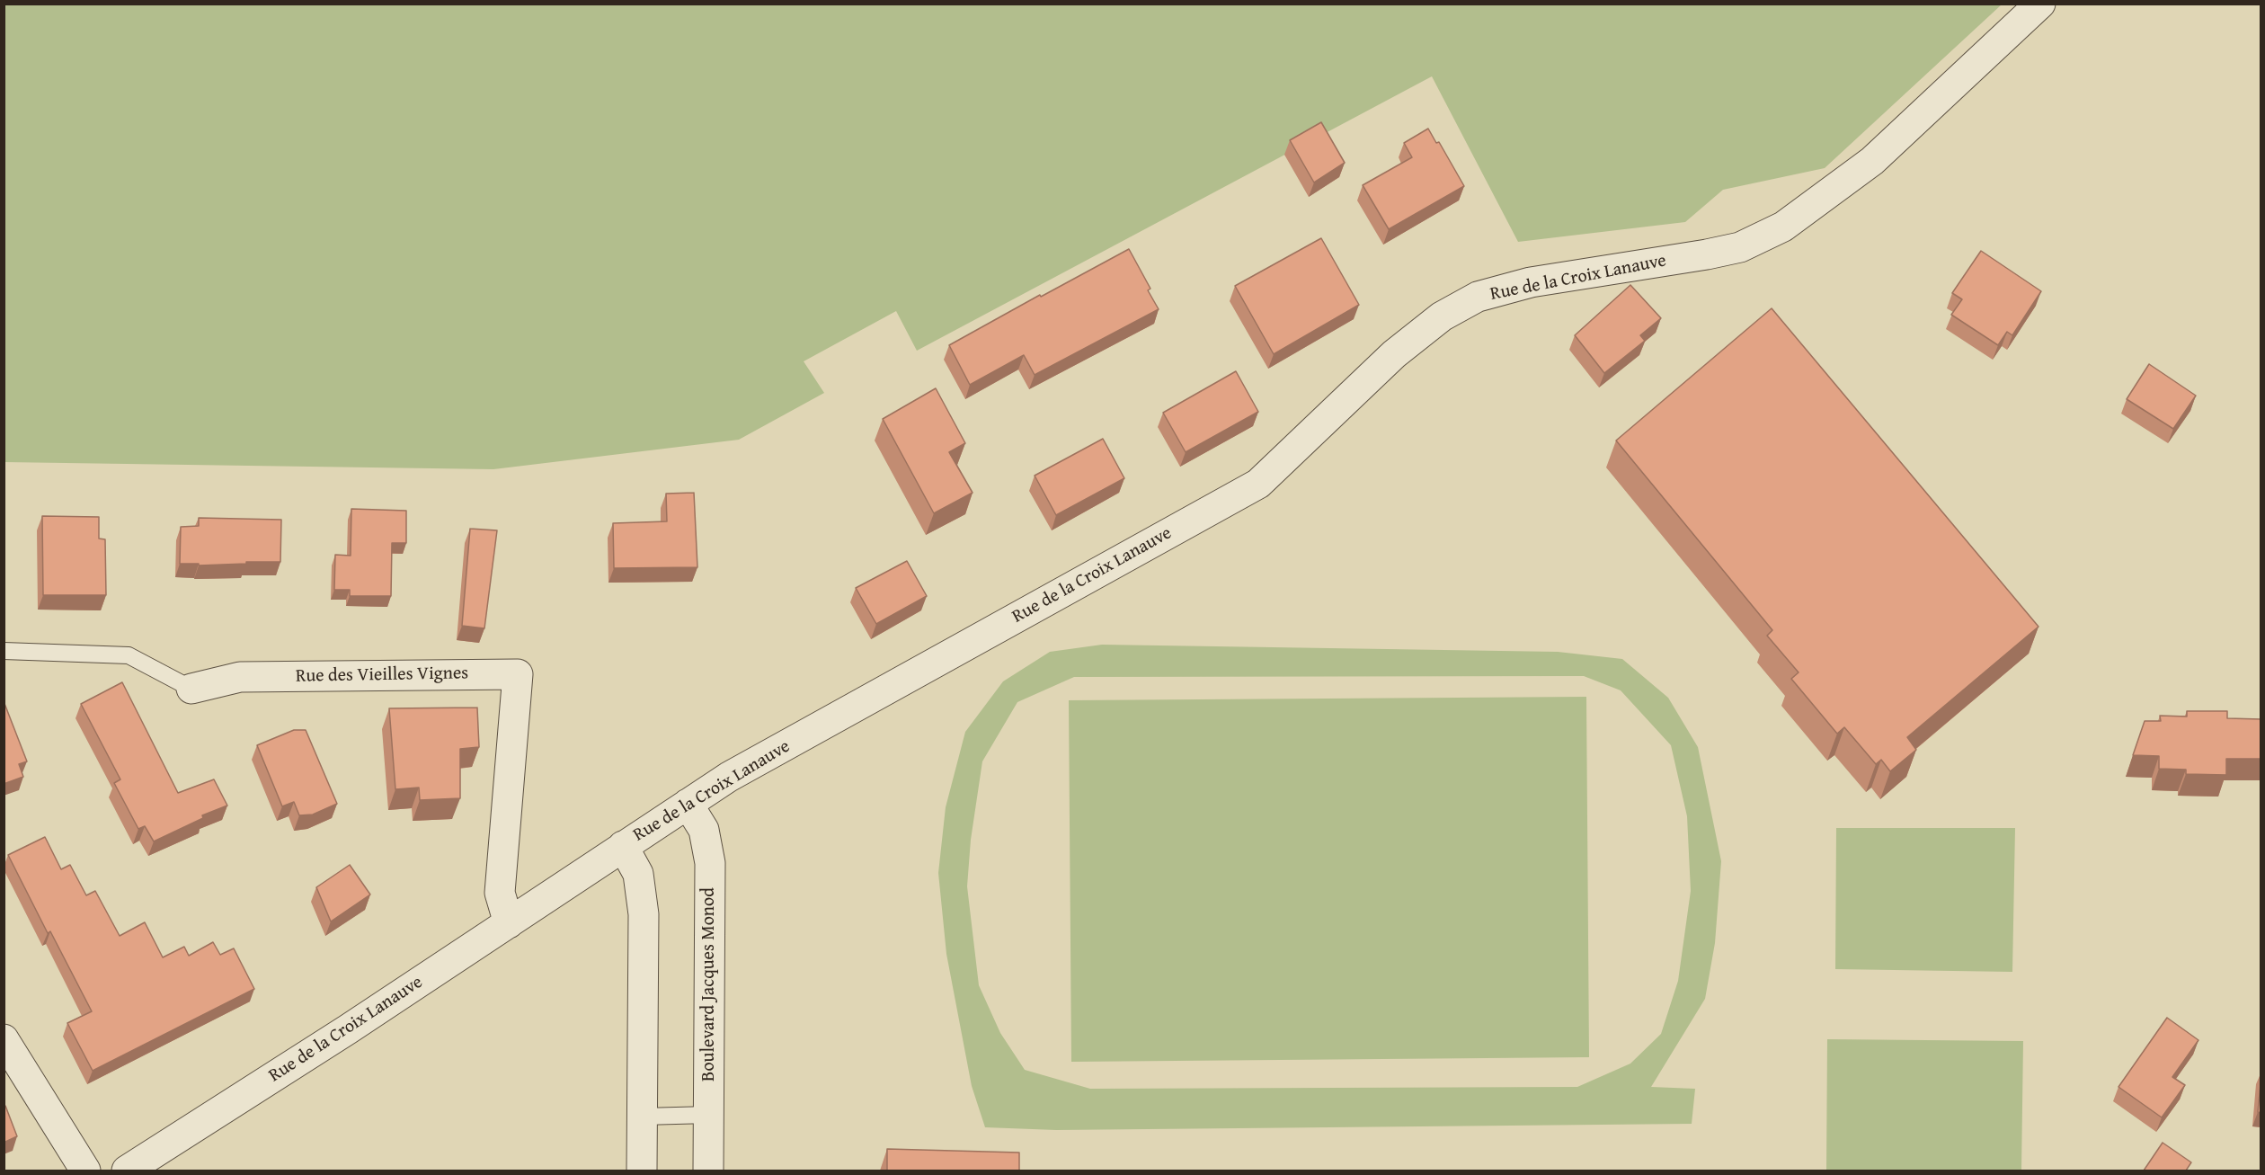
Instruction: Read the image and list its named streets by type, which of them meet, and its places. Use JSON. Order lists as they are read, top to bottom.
{
  "streets": {
    "street": ["Rue de la Croix Lanauve", "Rue des Vieilles Vignes", "Boulevard Jacques Monod"]
  },
  "crossings": [
    ["Rue de la Croix Lanauve", "Rue des Vieilles Vignes"],
    ["Rue de la Croix Lanauve", "Boulevard Jacques Monod"]
  ]
}
